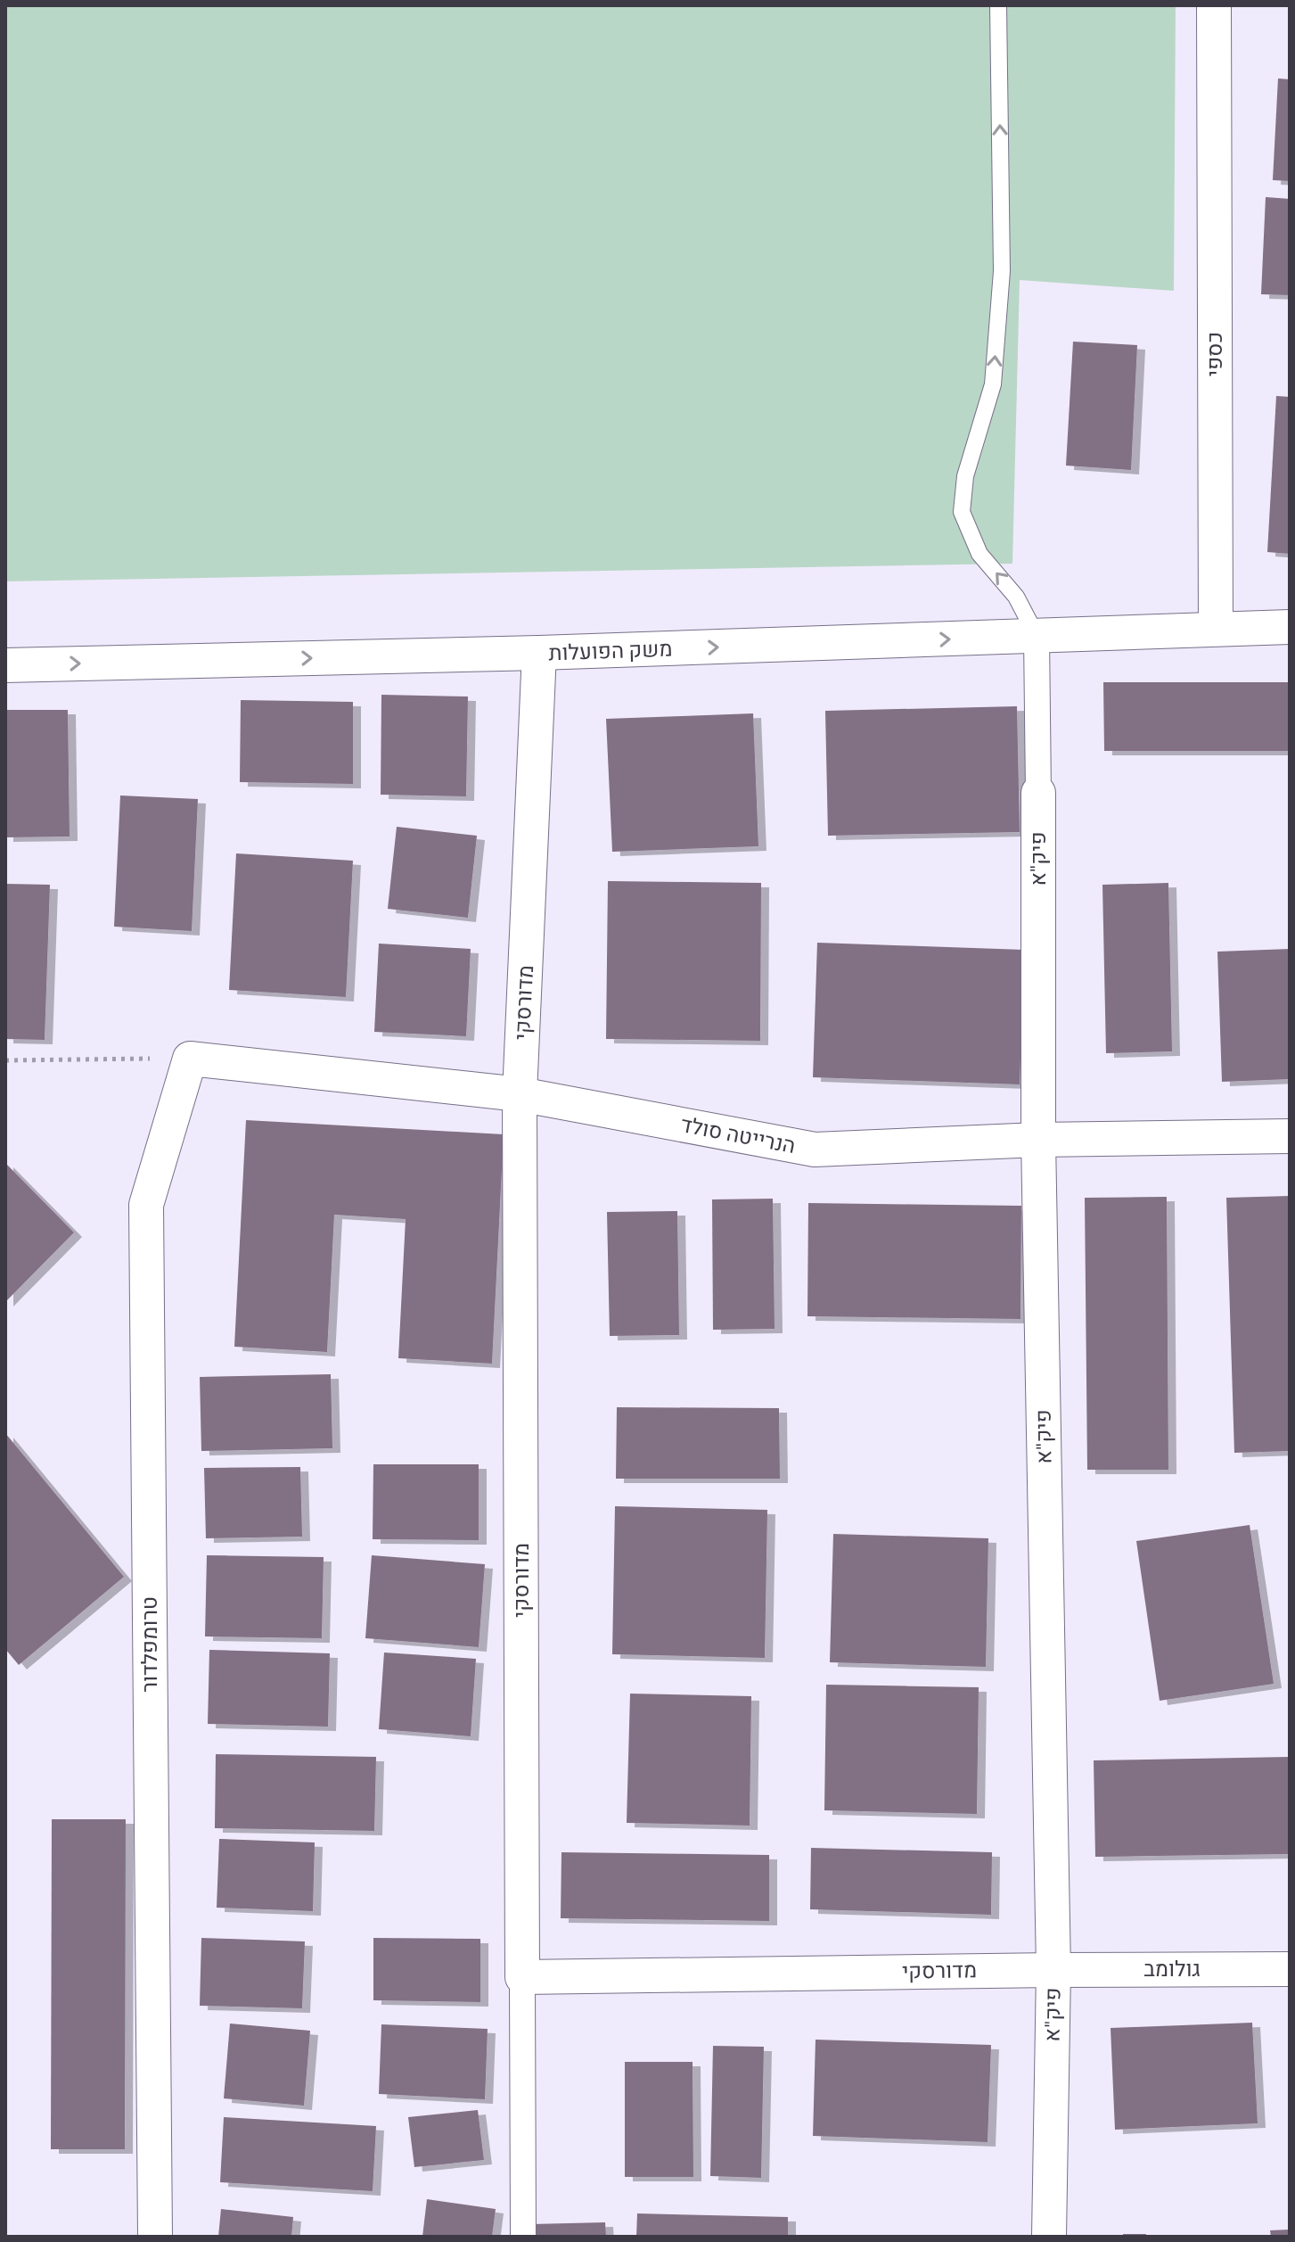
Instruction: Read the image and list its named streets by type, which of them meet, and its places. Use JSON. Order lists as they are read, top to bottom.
{
  "streets": {
    "street": [
      "כספי",
      "משק הפועלות",
      "פיק\"א",
      "מדורסקי",
      "הנרייטה סולד",
      "טרומפלדור",
      "גולומב"
    ]
  },
  "crossings": [
    ["כספי", "משק הפועלות"],
    ["משק הפועלות", "פיק\"א"],
    ["משק הפועלות", "מדורסקי"],
    ["פיק\"א", "מדורסקי"],
    ["פיק\"א", "הנרייטה סולד"],
    ["פיק\"א", "גולומב"],
    ["מדורסקי", "הנרייטה סולד"],
    ["מדורסקי", "גולומב"],
    ["הנרייטה סולד", "טרומפלדור"]
  ],
  "one_way": ["משק הפועלות"]
}
